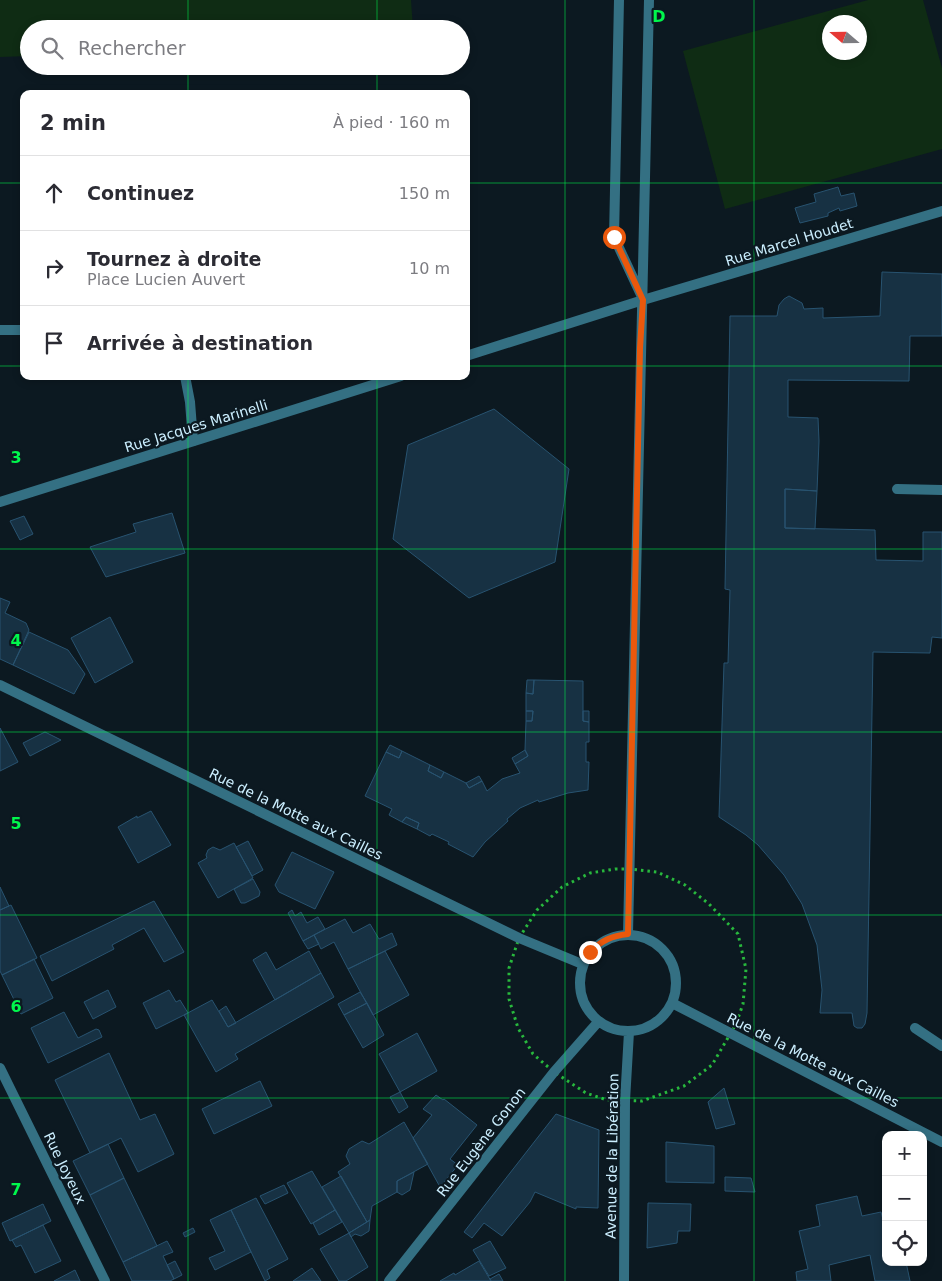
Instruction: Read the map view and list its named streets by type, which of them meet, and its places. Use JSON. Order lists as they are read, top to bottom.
{
  "streets": {
    "street": [
      "Rue Marcel Houdet",
      "Rue Jacques Marinelli",
      "Rue de la Motte aux Cailles",
      "Rue Eugène Gonon",
      "Avenue de la Libération",
      "Rue Joyeux"
    ]
  },
  "crossings": [
    ["Rue de la Motte aux Cailles", "Rue Eugène Gonon"],
    ["Rue de la Motte aux Cailles", "Avenue de la Libération"],
    ["Rue Eugène Gonon", "Avenue de la Libération"]
  ],
  "north": "left",
  "page": {
    "search": "Rechercher",
    "heading": ["2 min", "À pied · 160 m"],
    "list": [
      ["Continuez", "150 m"],
      ["Tournez à droite", "Place Lucien Auvert", "10 m"],
      "Arrivée à destination"
    ],
    "map_buttons": ["+", "−"]
  },
  "grid": {
    "columns": ["D"],
    "rows": [
      "3",
      "4",
      "5",
      "6",
      "7"
    ]
  }
}
